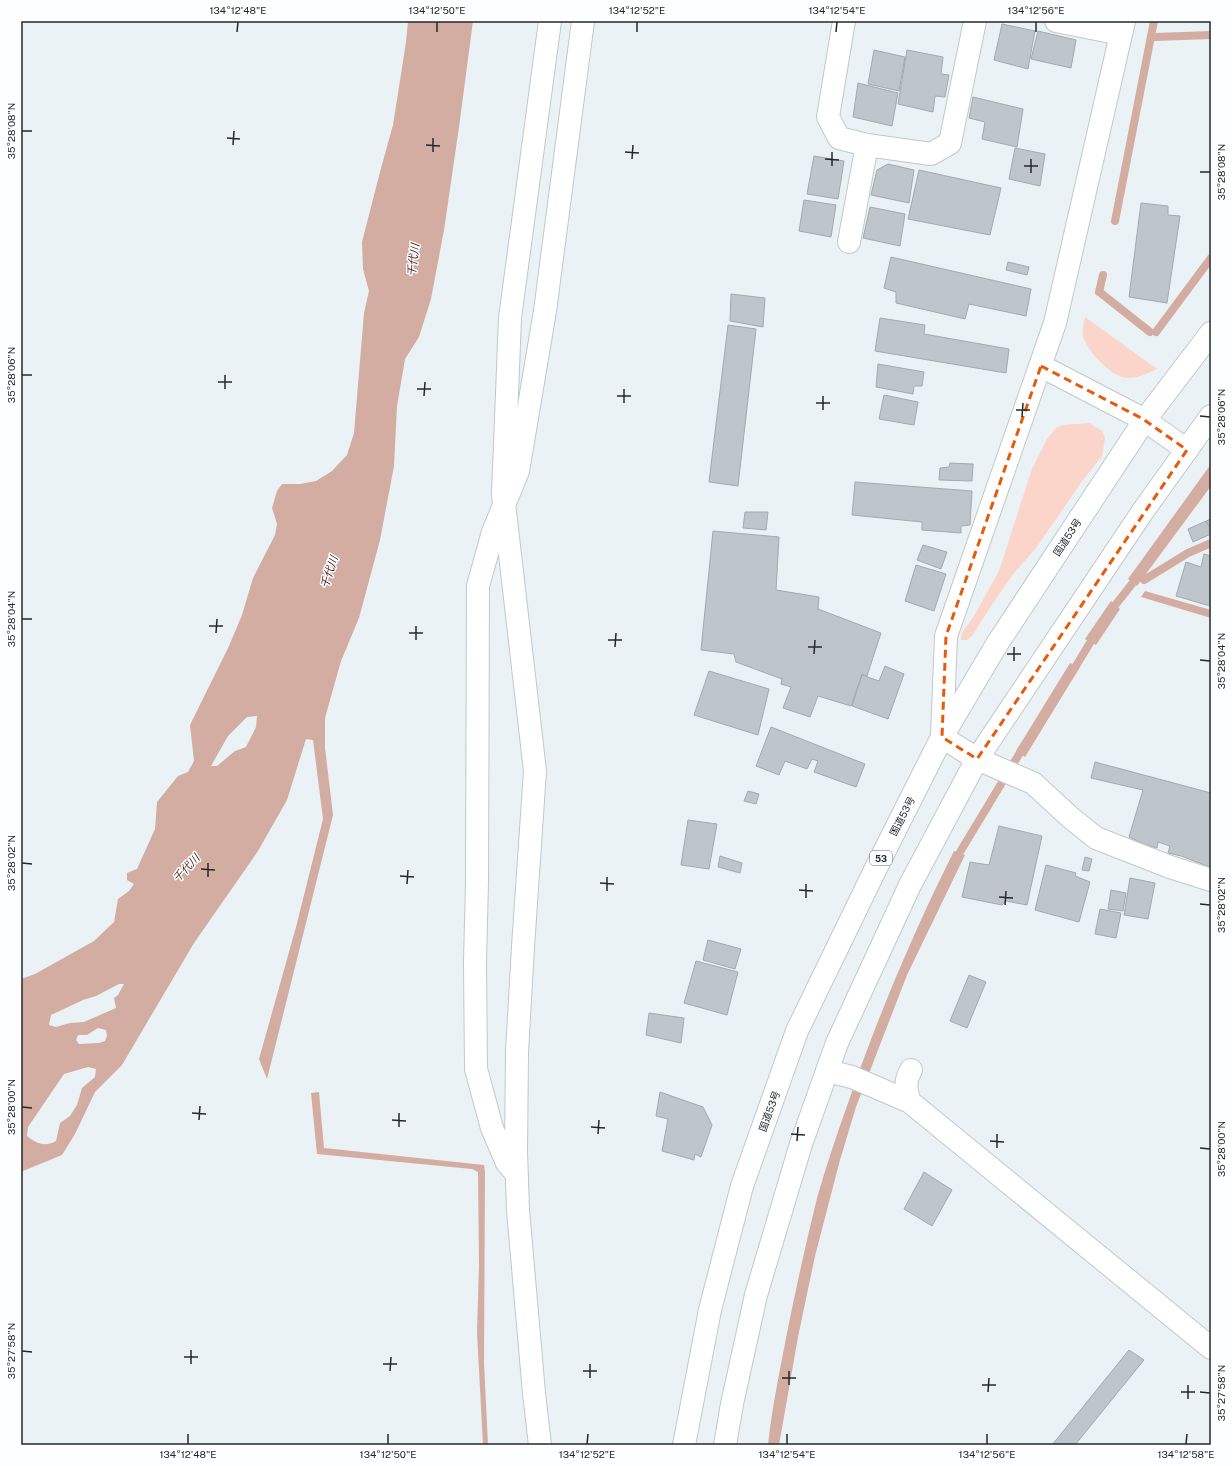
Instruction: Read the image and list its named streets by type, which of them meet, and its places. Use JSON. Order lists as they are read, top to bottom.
{
  "streets": {
    "main road": ["国道53号", "53"]
  },
  "water": ["千代川"],
  "coordinates": [
    "134°12'48\"E",
    "134°12'50\"E",
    "134°12'52\"E",
    "134°12'54\"E",
    "134°12'56\"E",
    "35°28'08\"N",
    "35°28'06\"N",
    "35°28'04\"N",
    "35°28'02\"N",
    "35°28'00\"N",
    "35°27'58\"N",
    "134°12'58\"E"
  ]
}
